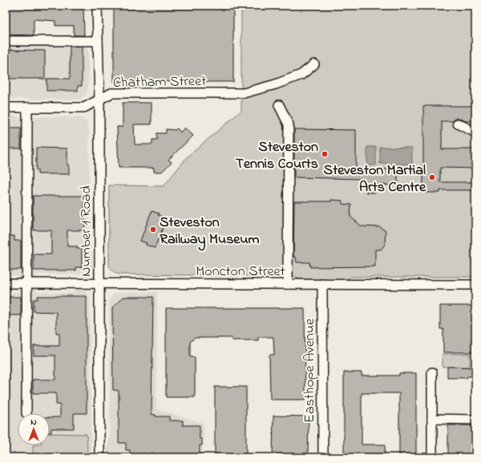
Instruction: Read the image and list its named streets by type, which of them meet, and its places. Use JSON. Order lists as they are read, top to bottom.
{
  "streets": {
    "street": [
      "Chatham Street",
      "Number 1 Road",
      "Moncton Street",
      "Easthope Avenue"
    ]
  },
  "crossings": [
    ["Chatham Street", "Number 1 Road"],
    ["Number 1 Road", "Moncton Street"],
    ["Moncton Street", "Easthope Avenue"]
  ],
  "places": ["Steveston Tennis Courts", "Steveston Martial Arts Centre", "Steveston Railway Museum"],
  "north": "top"
}
